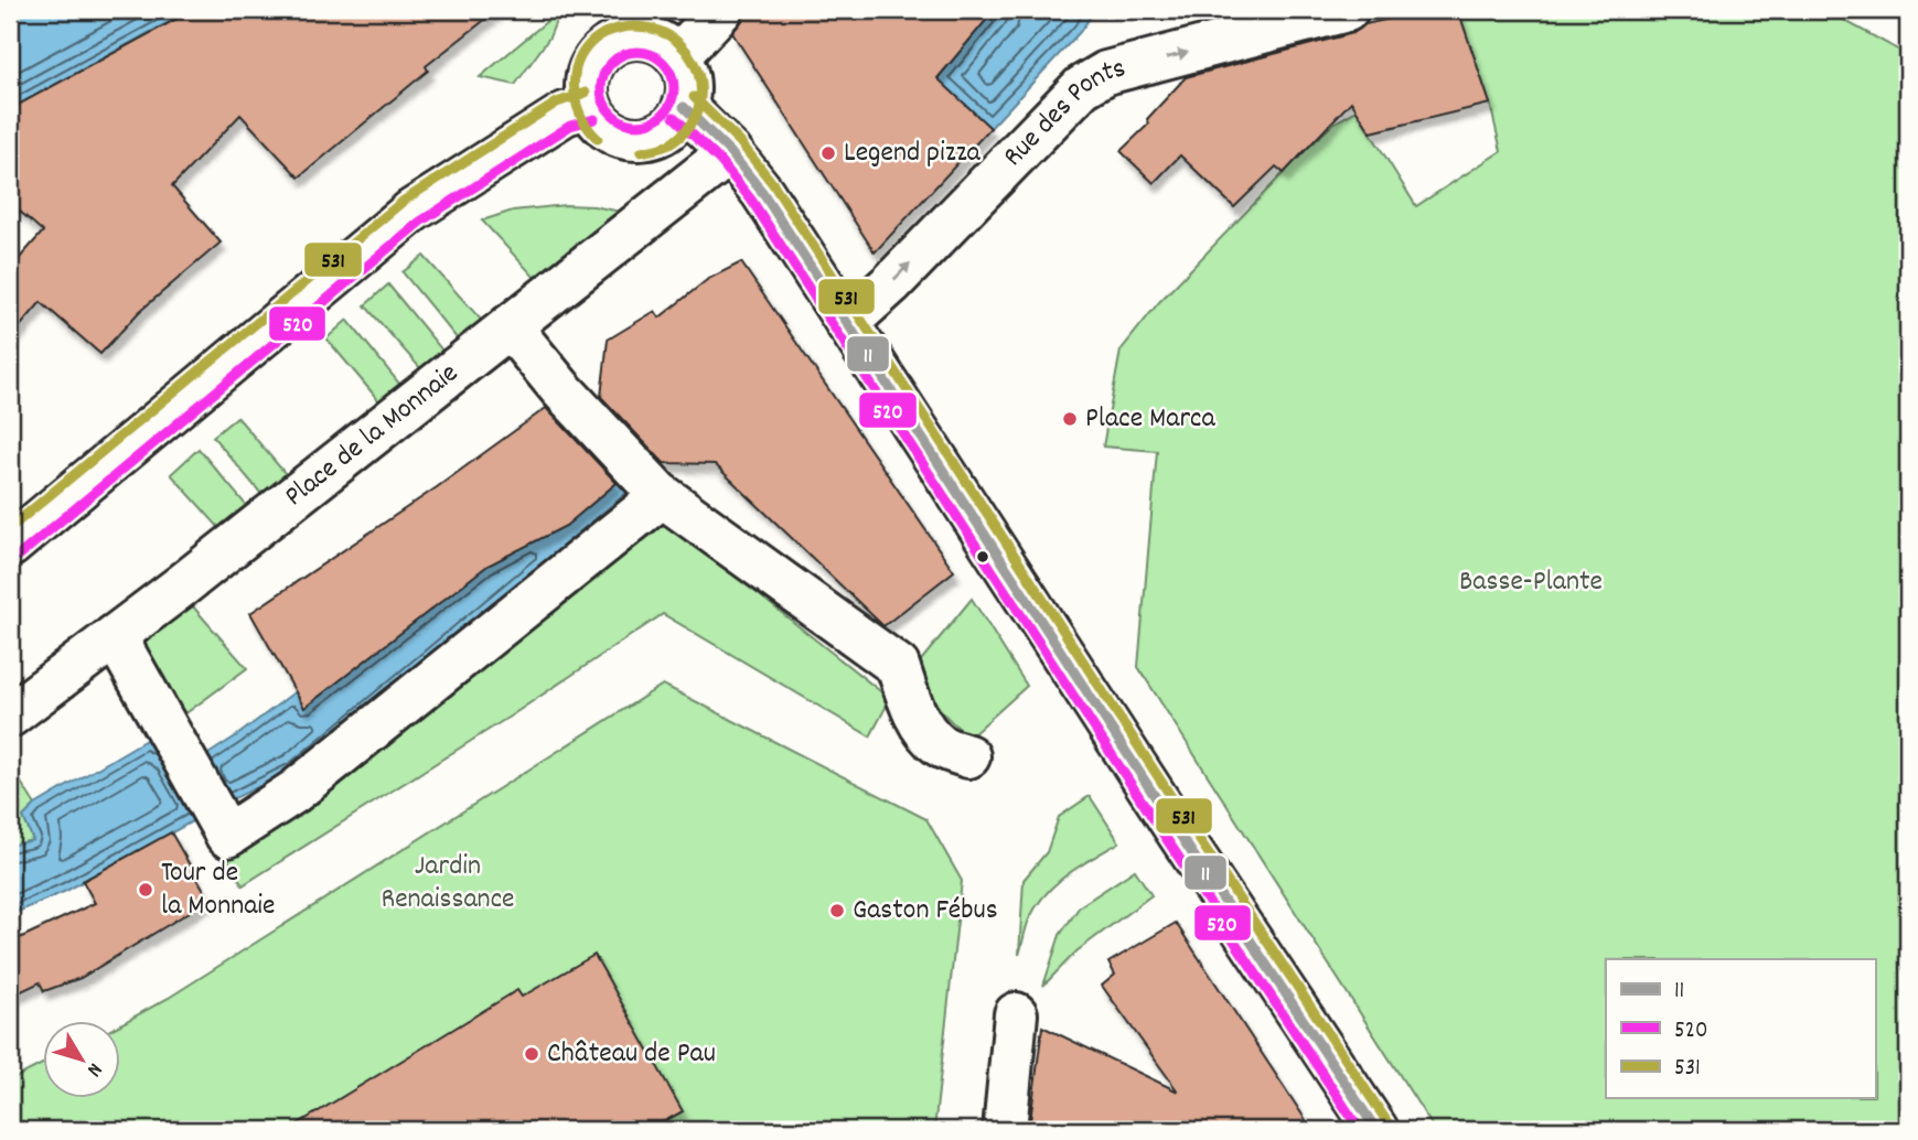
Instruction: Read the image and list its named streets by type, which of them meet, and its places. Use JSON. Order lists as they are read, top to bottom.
{
  "streets": {
    "street": ["Rue des Ponts", "Place de la Monnaie"]
  },
  "one_way": ["Rue des Ponts"],
  "parks": ["Basse-Plante", "Jardin Renaissance"],
  "places": [
    "Legend pizza",
    "Place Marca",
    "Tour de la Monnaie",
    "Gaston Fébus",
    "Château de Pau"
  ],
  "lines": ["transit line 531", "transit line 520", "transit line 11"],
  "legend": ["11", "520", "531"],
  "north": "bottom right"
}
